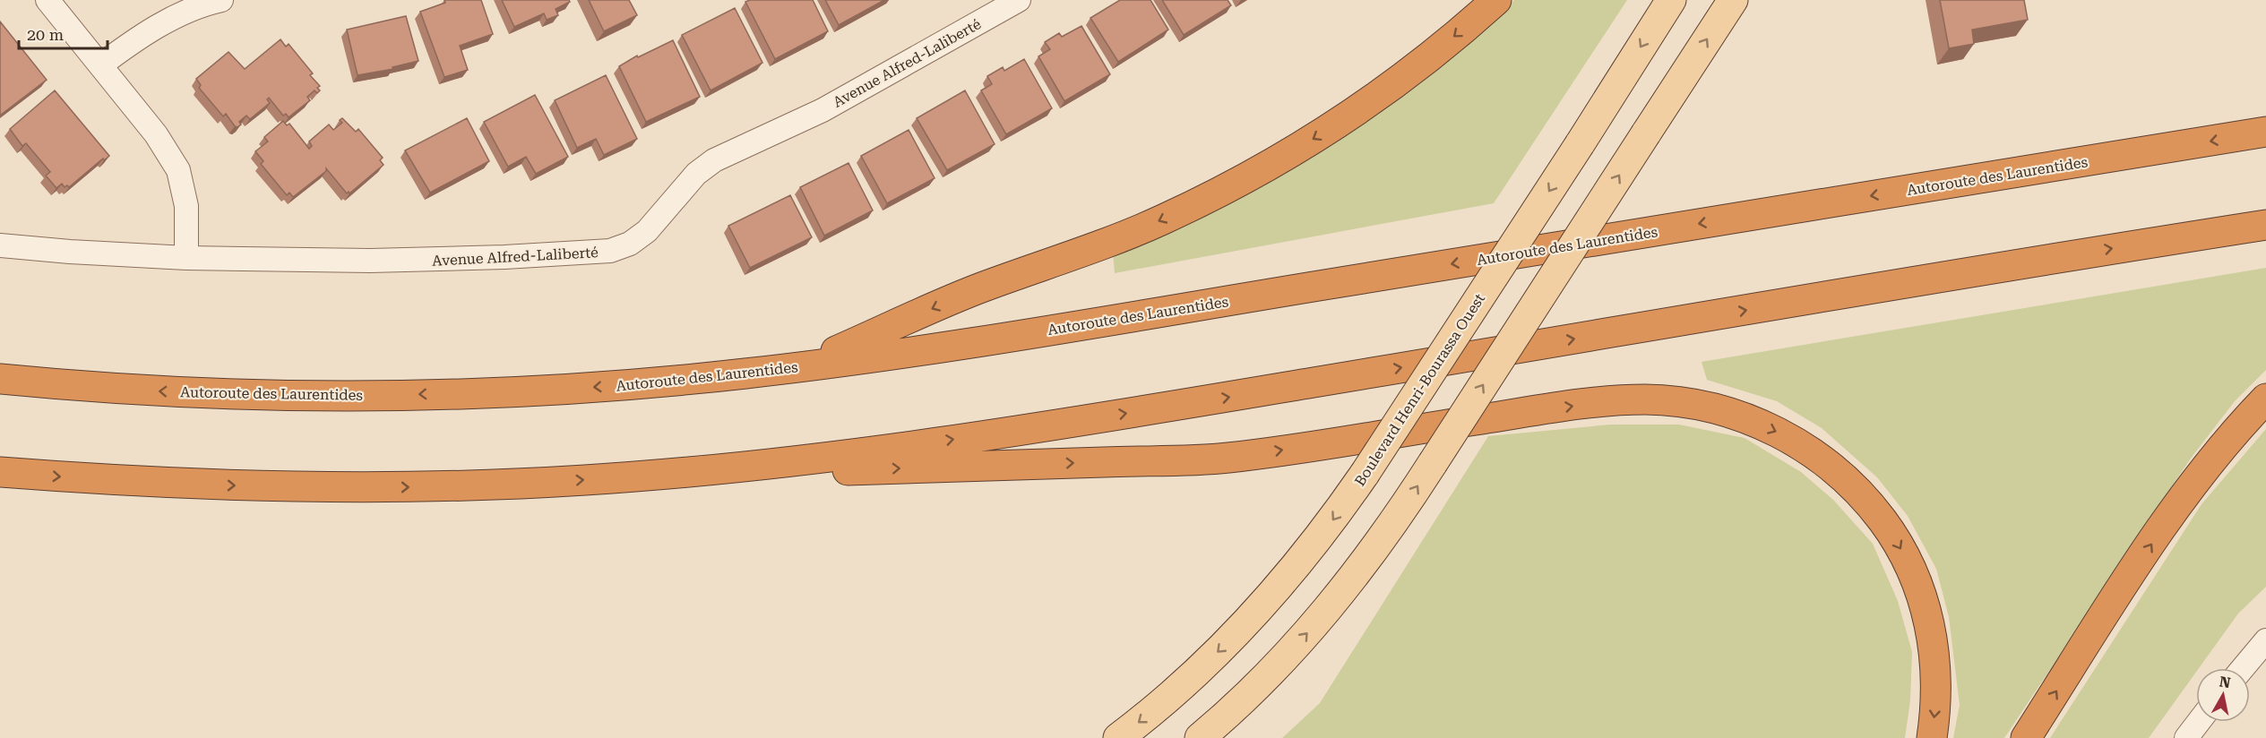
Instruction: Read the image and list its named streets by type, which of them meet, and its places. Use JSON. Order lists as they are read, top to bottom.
{
  "streets": {
    "highway": ["Autoroute des Laurentides"],
    "main road": ["Boulevard Henri-Bourassa Ouest"],
    "street": ["Avenue Alfred-Laliberté"]
  },
  "scale_bar": "20 m",
  "north": "top"
}
